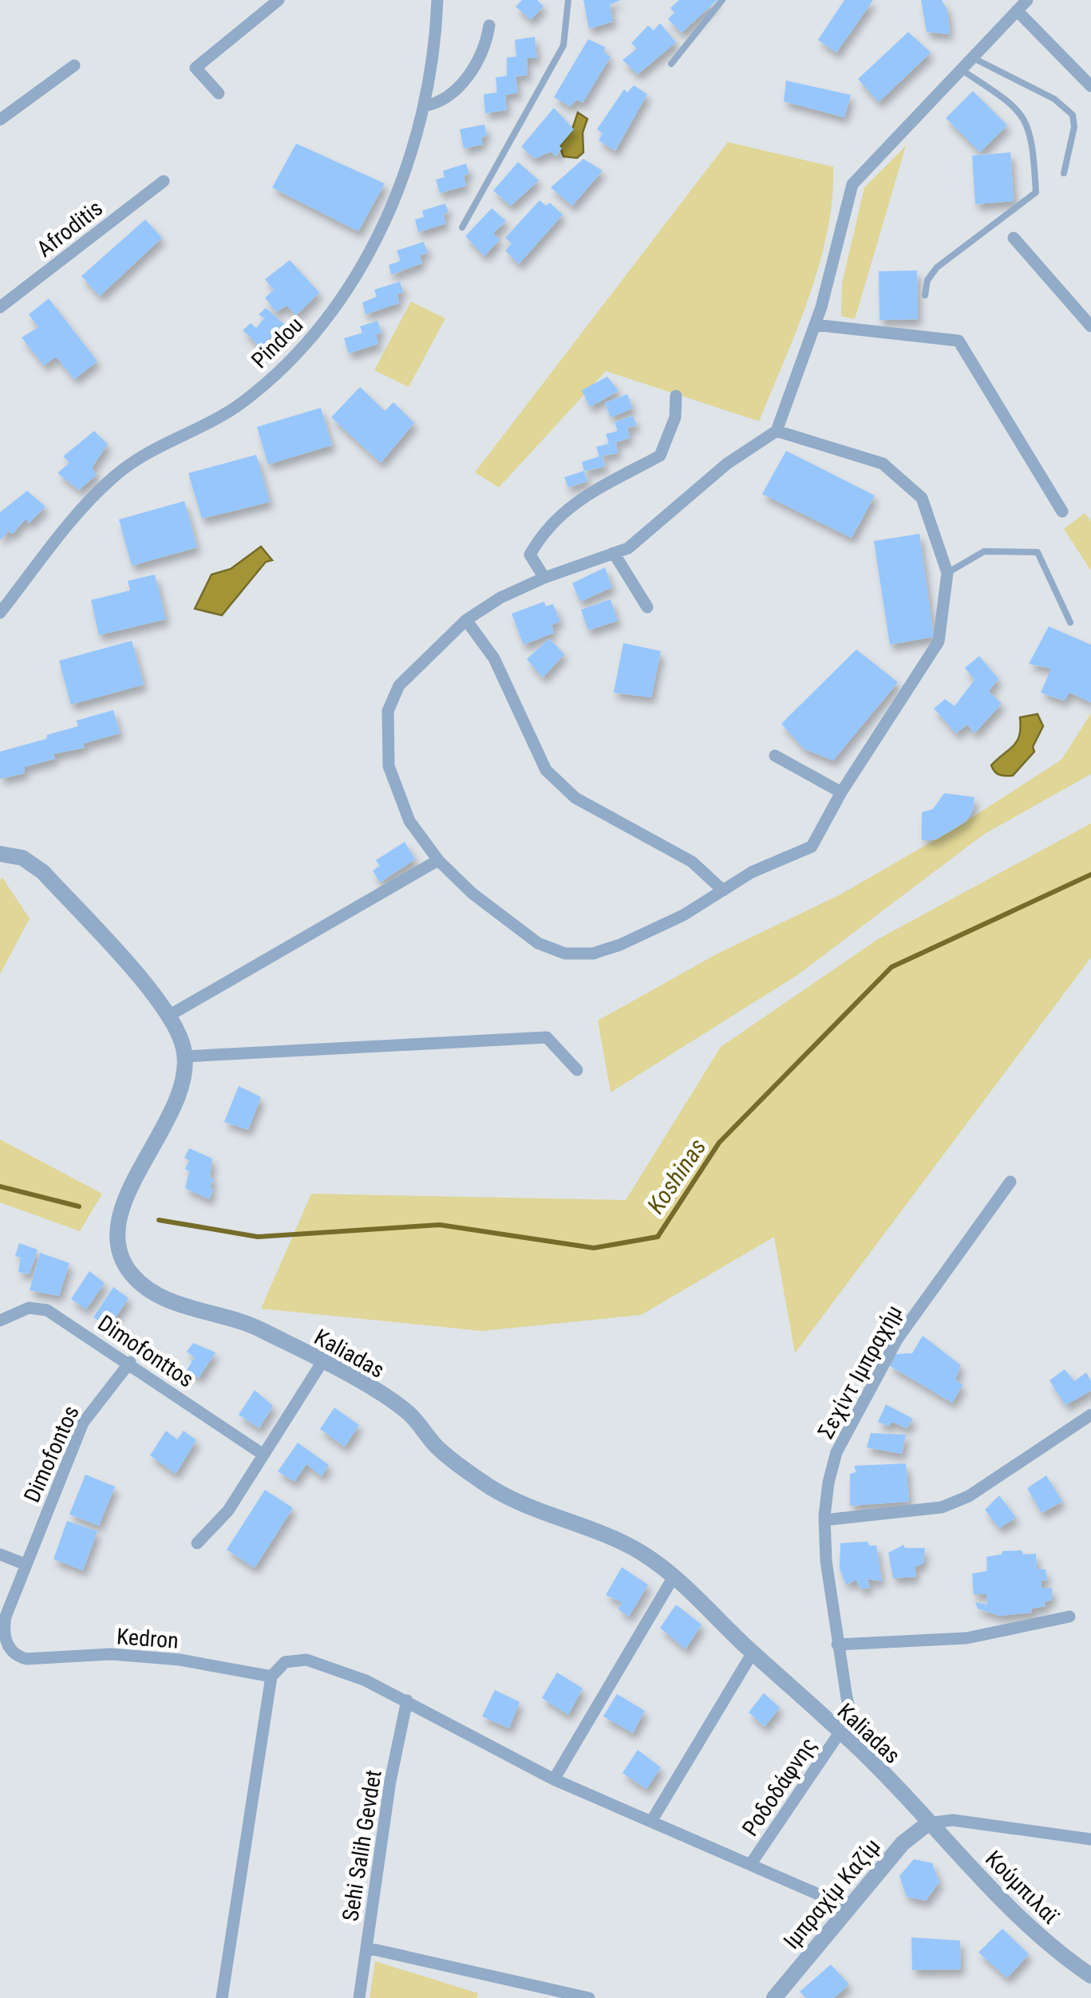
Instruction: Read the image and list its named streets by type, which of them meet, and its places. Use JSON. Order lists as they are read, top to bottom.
{
  "streets": {
    "street": [
      "Afroditis",
      "Pindou",
      "Dimofonttos",
      "Kaliadas",
      "Σεχίντ Ιμπραχήμ",
      "Dimofontos",
      "Kedron",
      "Ροδοδάφνης",
      "Sehi Salih Gevdet",
      "Κούμπιλαϊ",
      "Ιμπραχίμ Καζίμ"
    ]
  },
  "crossings": [
    ["Dimofonttos", "Dimofontos"],
    ["Kaliadas", "Σεχίντ Ιμπραχήμ"],
    ["Kaliadas", "Ροδοδάφνης"],
    ["Kaliadas", "Κούμπιλαϊ"],
    ["Kaliadas", "Ιμπραχίμ Καζίμ"],
    ["Dimofontos", "Kedron"],
    ["Κούμπιλαϊ", "Ιμπραχίμ Καζίμ"]
  ],
  "water": ["Koshinas"]
}
